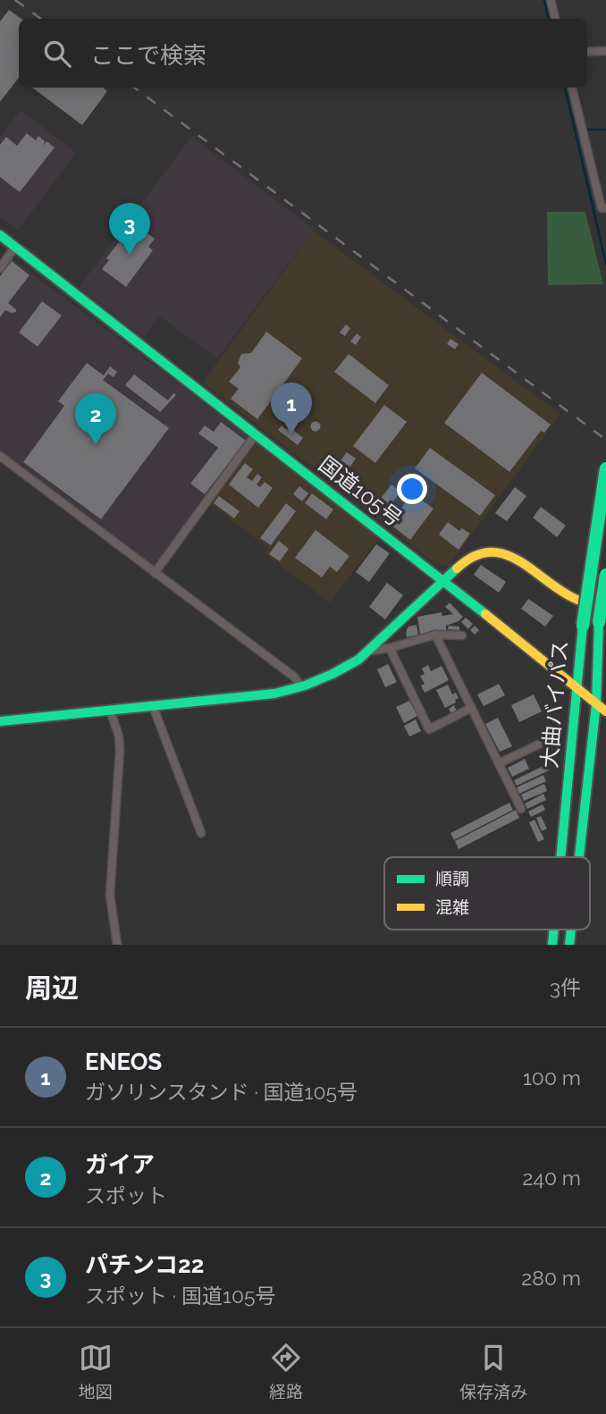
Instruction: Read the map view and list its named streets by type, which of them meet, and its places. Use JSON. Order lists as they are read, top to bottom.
{
  "streets": {
    "main road": ["国道105号", "大曲バイパス"]
  },
  "crossings": [
    ["国道105号", "大曲バイパス"]
  ],
  "legend": ["順調", "混雑"],
  "page": {
    "search": "ここで検索",
    "pins": ["3", "1", "2"],
    "heading": ["周辺", "3件"],
    "list": [
      {
        "mark": "1",
        "name": "ENEOS",
        "note": "ガソリンスタンド · 国道105号",
        "value": "100 m"
      },
      {
        "mark": "2",
        "name": "ガイア",
        "note": "スポット",
        "value": "240 m"
      },
      {
        "mark": "3",
        "name": "パチンコ22",
        "note": "スポット · 国道105号",
        "value": "280 m"
      }
    ],
    "nav": ["地図", "経路", "保存済み"]
  }
}
